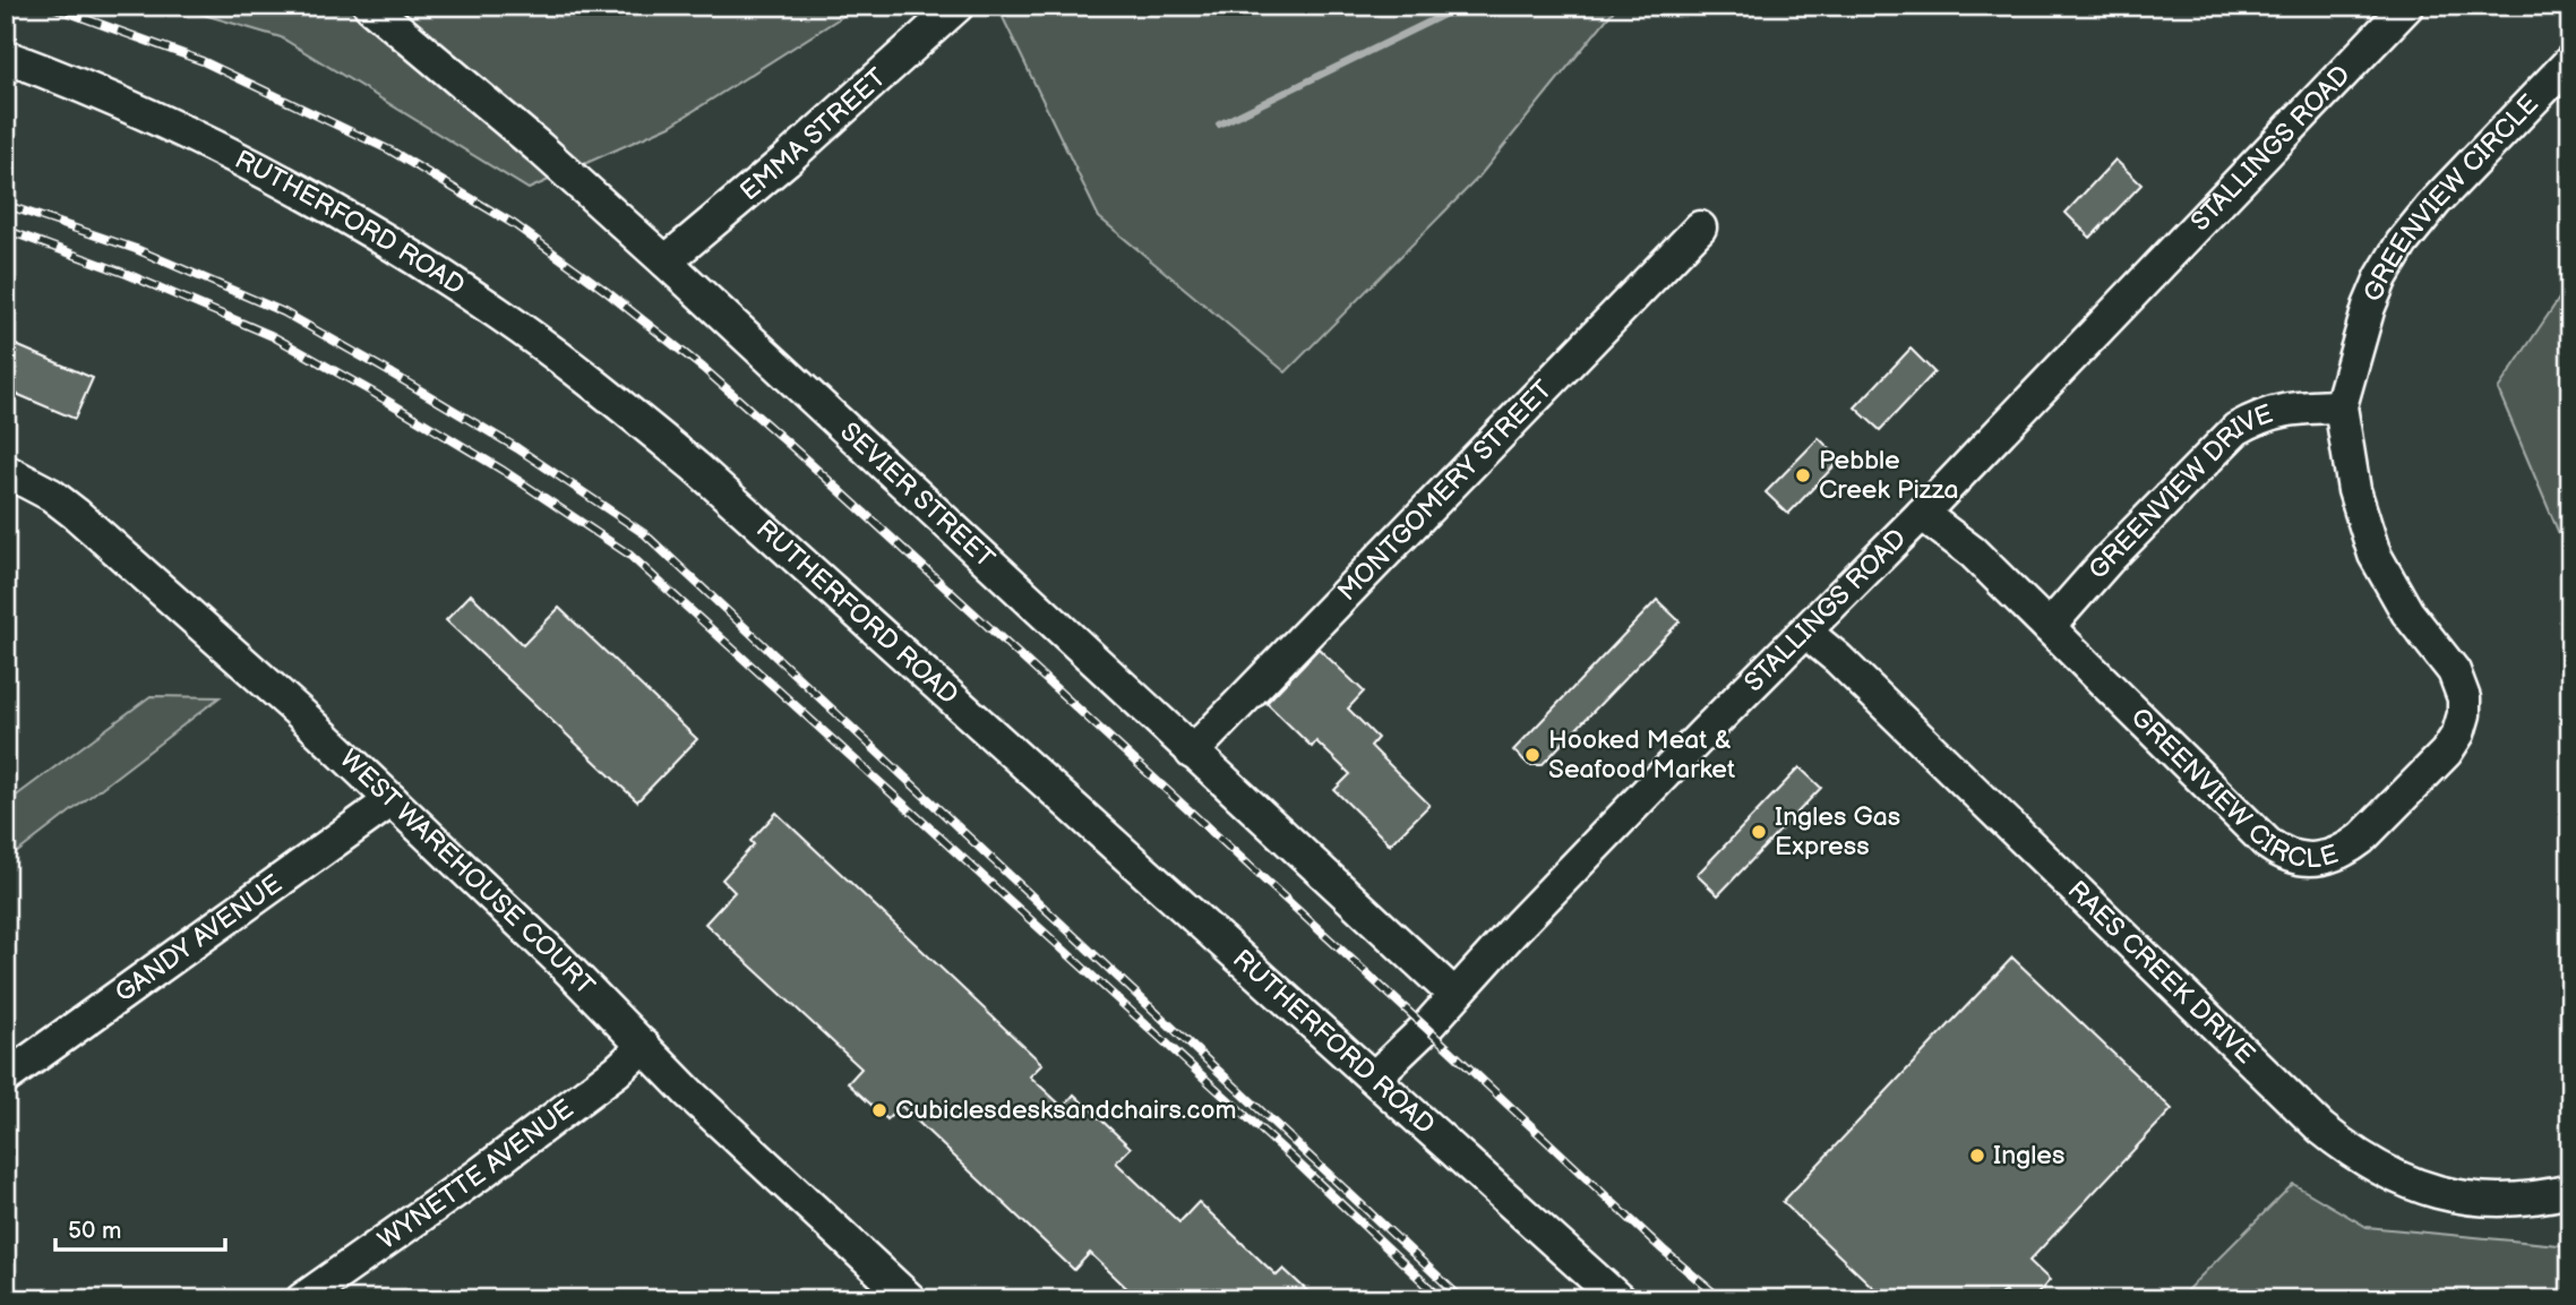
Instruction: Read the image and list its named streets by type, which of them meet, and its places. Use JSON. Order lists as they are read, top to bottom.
{
  "streets": {
    "street": [
      "EMMA STREET",
      "STALLINGS ROAD",
      "GREENVIEW CIRCLE",
      "RUTHERFORD ROAD",
      "MONTGOMERY STREET",
      "SEVIER STREET",
      "GREENVIEW DRIVE",
      "WEST WAREHOUSE COURT",
      "GANDY AVENUE",
      "RAES CREEK DRIVE",
      "WYNETTE AVENUE"
    ]
  },
  "crossings": [
    ["EMMA STREET", "SEVIER STREET"],
    ["STALLINGS ROAD", "GREENVIEW CIRCLE"],
    ["STALLINGS ROAD", "RUTHERFORD ROAD"],
    ["STALLINGS ROAD", "SEVIER STREET"],
    ["STALLINGS ROAD", "RAES CREEK DRIVE"],
    ["GREENVIEW CIRCLE", "GREENVIEW DRIVE"],
    ["MONTGOMERY STREET", "SEVIER STREET"],
    ["WEST WAREHOUSE COURT", "GANDY AVENUE"],
    ["WEST WAREHOUSE COURT", "WYNETTE AVENUE"]
  ],
  "places": [
    "Pebble Creek Pizza",
    "Hooked Meat & Seafood Market",
    "Ingles Gas Express",
    "Cubiclesdesksandchairs.com",
    "Ingles"
  ],
  "scale_bar": "50 m"
}
